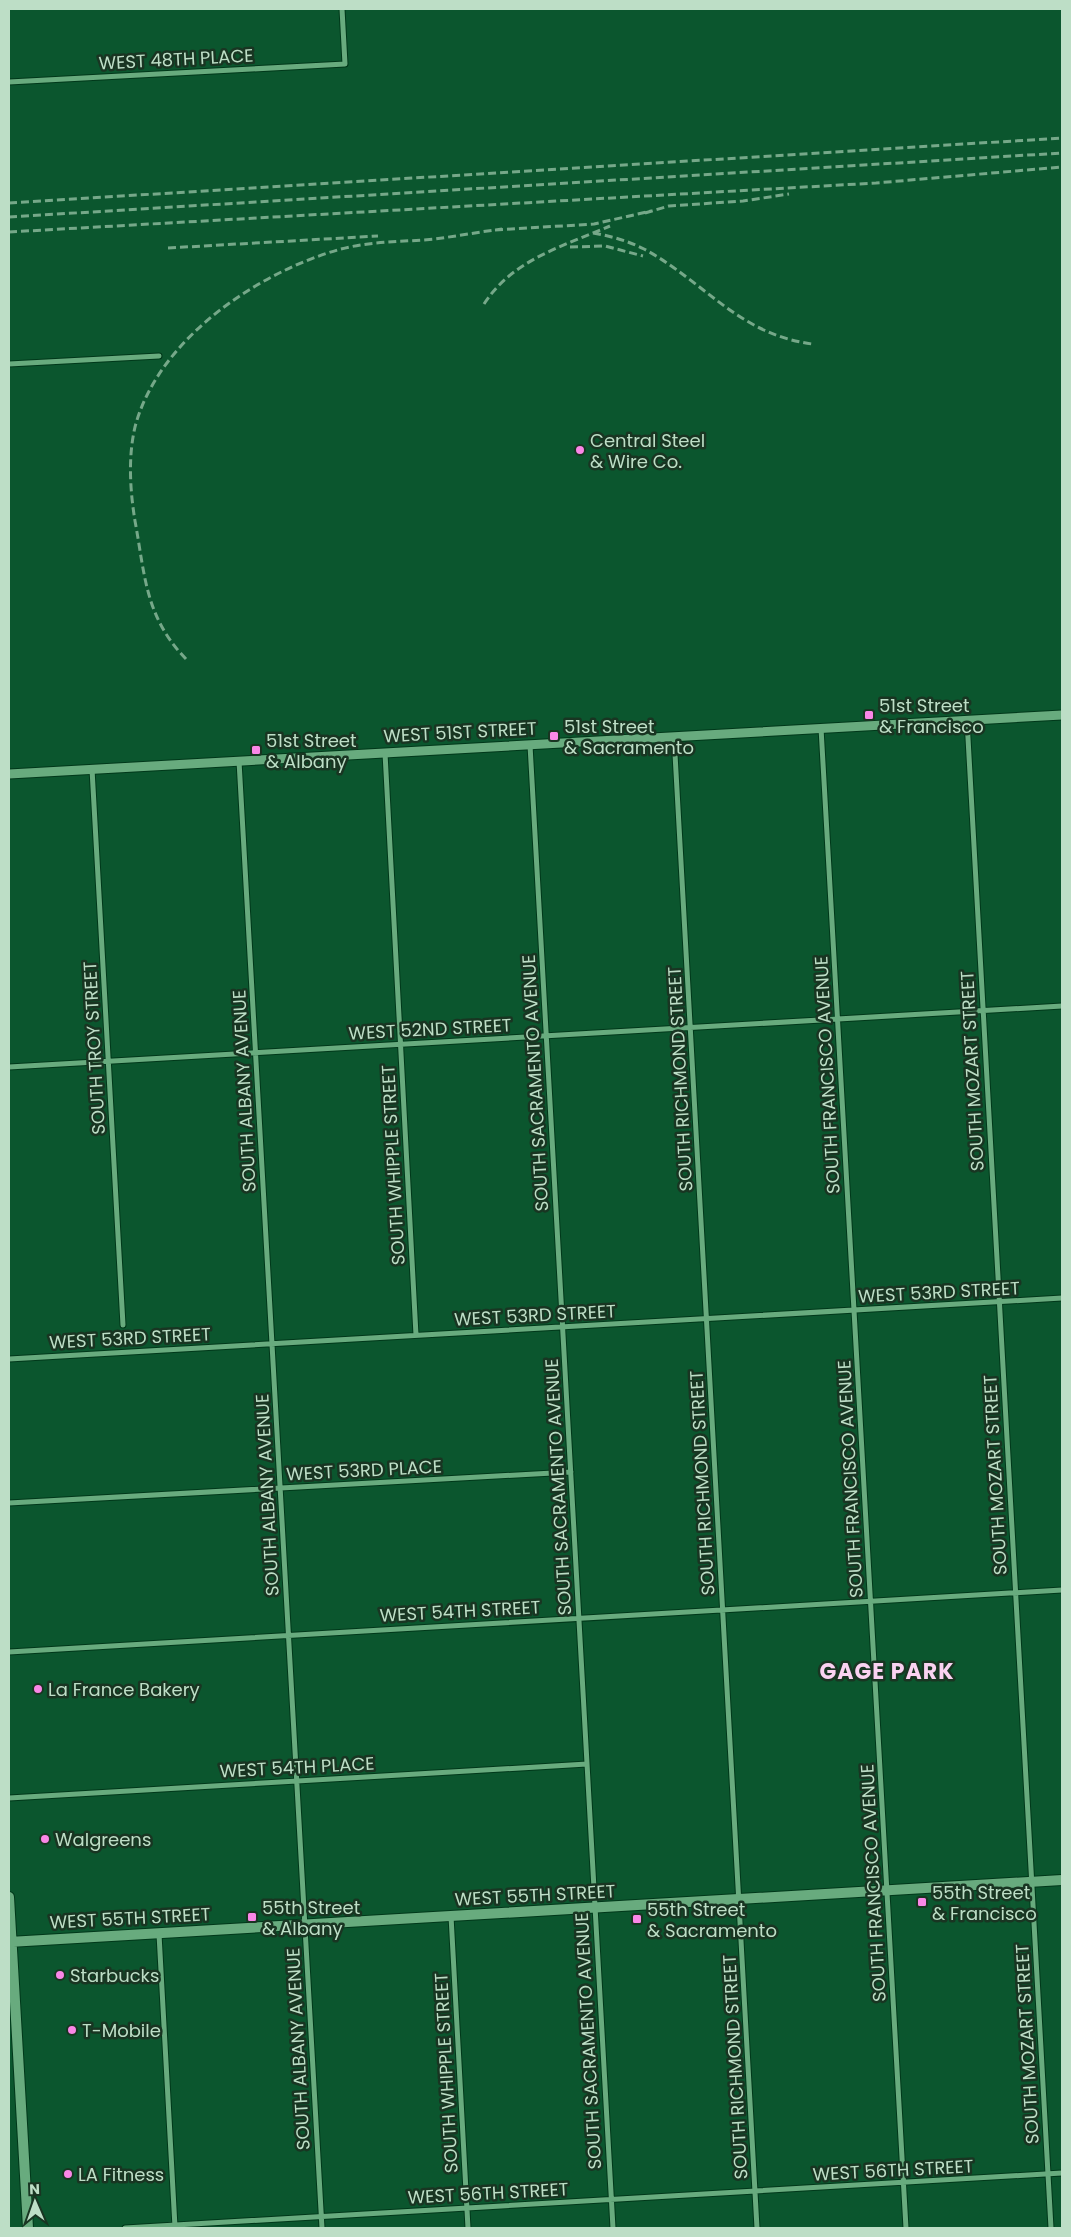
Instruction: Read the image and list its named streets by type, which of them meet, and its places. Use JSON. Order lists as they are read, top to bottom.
{
  "streets": {
    "main road": ["WEST 55TH STREET"],
    "street": [
      "WEST 48TH PLACE",
      "WEST 51ST STREET",
      "WEST 52ND STREET",
      "SOUTH TROY STREET",
      "SOUTH MOZART STREET",
      "SOUTH FRANCISCO AVENUE",
      "SOUTH RICHMOND STREET",
      "SOUTH SACRAMENTO AVENUE",
      "SOUTH ALBANY AVENUE",
      "SOUTH WHIPPLE STREET",
      "WEST 53RD STREET",
      "WEST 53RD PLACE",
      "WEST 54TH STREET",
      "WEST 54TH PLACE",
      "WEST 56TH STREET"
    ]
  },
  "crossings": [
    ["WEST 51ST STREET", "SOUTH TROY STREET"],
    ["WEST 51ST STREET", "SOUTH MOZART STREET"],
    ["WEST 51ST STREET", "SOUTH FRANCISCO AVENUE"],
    ["WEST 51ST STREET", "SOUTH RICHMOND STREET"],
    ["WEST 51ST STREET", "SOUTH SACRAMENTO AVENUE"],
    ["WEST 51ST STREET", "SOUTH ALBANY AVENUE"],
    ["WEST 51ST STREET", "SOUTH WHIPPLE STREET"],
    ["WEST 52ND STREET", "SOUTH TROY STREET"],
    ["WEST 52ND STREET", "SOUTH MOZART STREET"],
    ["WEST 52ND STREET", "SOUTH FRANCISCO AVENUE"],
    ["WEST 52ND STREET", "SOUTH RICHMOND STREET"],
    ["WEST 52ND STREET", "SOUTH SACRAMENTO AVENUE"],
    ["WEST 52ND STREET", "SOUTH ALBANY AVENUE"],
    ["WEST 52ND STREET", "SOUTH WHIPPLE STREET"],
    ["SOUTH MOZART STREET", "WEST 53RD STREET"],
    ["SOUTH MOZART STREET", "WEST 54TH STREET"],
    ["SOUTH MOZART STREET", "WEST 55TH STREET"],
    ["SOUTH MOZART STREET", "WEST 56TH STREET"],
    ["SOUTH FRANCISCO AVENUE", "WEST 53RD STREET"],
    ["SOUTH FRANCISCO AVENUE", "WEST 54TH STREET"],
    ["SOUTH FRANCISCO AVENUE", "WEST 55TH STREET"],
    ["SOUTH FRANCISCO AVENUE", "WEST 56TH STREET"],
    ["SOUTH RICHMOND STREET", "WEST 53RD STREET"],
    ["SOUTH RICHMOND STREET", "WEST 54TH STREET"],
    ["SOUTH RICHMOND STREET", "WEST 55TH STREET"],
    ["SOUTH RICHMOND STREET", "WEST 56TH STREET"],
    ["SOUTH SACRAMENTO AVENUE", "WEST 53RD STREET"],
    ["SOUTH SACRAMENTO AVENUE", "WEST 53RD PLACE"],
    ["SOUTH SACRAMENTO AVENUE", "WEST 54TH STREET"],
    ["SOUTH SACRAMENTO AVENUE", "WEST 54TH PLACE"],
    ["SOUTH SACRAMENTO AVENUE", "WEST 55TH STREET"],
    ["SOUTH SACRAMENTO AVENUE", "WEST 56TH STREET"],
    ["SOUTH ALBANY AVENUE", "WEST 53RD STREET"],
    ["SOUTH ALBANY AVENUE", "WEST 53RD PLACE"],
    ["SOUTH ALBANY AVENUE", "WEST 54TH STREET"],
    ["SOUTH ALBANY AVENUE", "WEST 54TH PLACE"],
    ["SOUTH ALBANY AVENUE", "WEST 55TH STREET"],
    ["SOUTH ALBANY AVENUE", "WEST 56TH STREET"],
    ["SOUTH WHIPPLE STREET", "WEST 53RD STREET"],
    ["SOUTH WHIPPLE STREET", "WEST 55TH STREET"],
    ["SOUTH WHIPPLE STREET", "WEST 56TH STREET"]
  ],
  "districts": ["GAGE PARK"],
  "places": {
    "other": [
      "Central Steel & Wire Co.",
      "La France Bakery",
      "Walgreens",
      "Starbucks",
      "T-Mobile",
      "LA Fitness"
    ],
    "transit": [
      "51st Street & Francisco",
      "51st Street & Sacramento",
      "51st Street & Albany",
      "55th Street & Francisco",
      "55th Street & Albany",
      "55th Street & Sacramento"
    ]
  },
  "north": "top"
}
